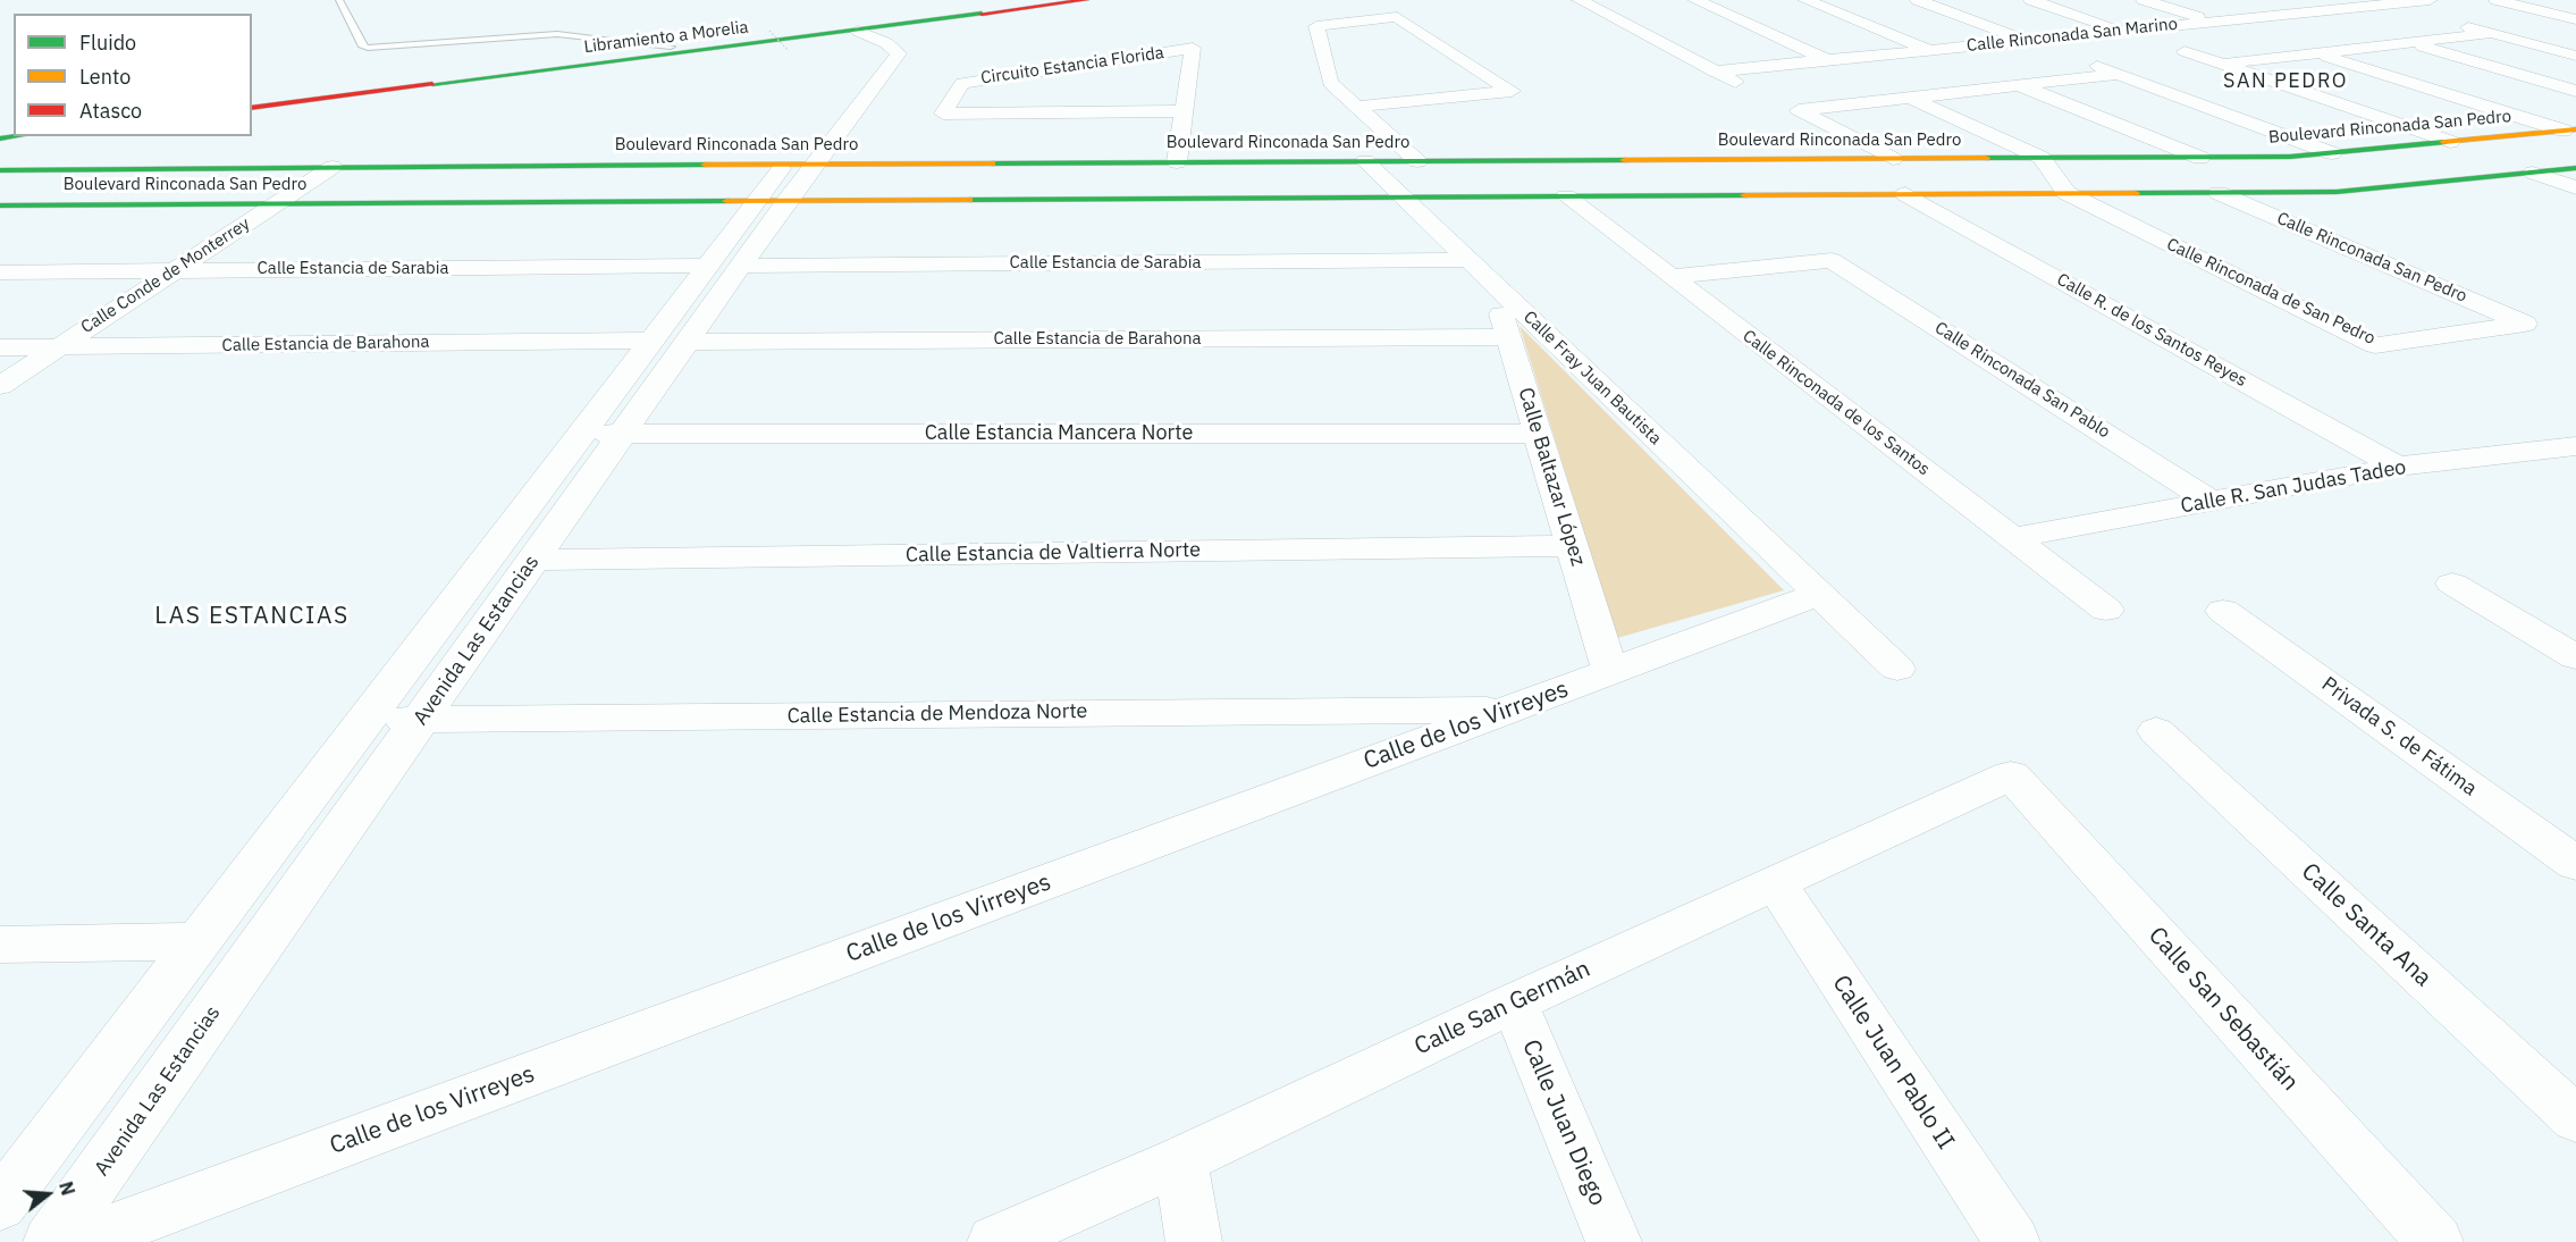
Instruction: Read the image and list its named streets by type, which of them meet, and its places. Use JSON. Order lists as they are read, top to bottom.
{
  "streets": {
    "main road": ["Libramiento a Morelia", "Boulevard Rinconada San Pedro"],
    "street": [
      "Calle Rinconada San Marino",
      "Circuito Estancia Florida",
      "Calle Rinconada San Pedro",
      "Calle Estancia de Sarabia",
      "Calle Conde de Monterrey",
      "Calle Rinconada de San Pedro",
      "Calle R. de los Santos Reyes",
      "Calle Estancia de Barahona",
      "Calle Fray Juan Bautista",
      "Calle Rinconada San Pablo",
      "Calle Rinconada de los Santos",
      "Calle Estancia Mancera Norte",
      "Calle Baltazar López",
      "Calle R. San Judas Tadeo",
      "Calle Estancia de Valtierra Norte",
      "Avenida Las Estancias",
      "Calle Estancia de Mendoza Norte",
      "Calle de los Virreyes",
      "Privada S. de Fátima",
      "Calle Santa Ana",
      "Calle San Germán",
      "Calle San Sebastián",
      "Calle Juan Pablo II",
      "Calle Juan Diego"
    ]
  },
  "crossings": [
    ["Libramiento a Morelia", "Avenida Las Estancias"],
    ["Circuito Estancia Florida", "Boulevard Rinconada San Pedro"],
    ["Boulevard Rinconada San Pedro", "Calle Rinconada San Pedro"],
    ["Boulevard Rinconada San Pedro", "Calle Conde de Monterrey"],
    ["Boulevard Rinconada San Pedro", "Calle Rinconada de San Pedro"],
    ["Boulevard Rinconada San Pedro", "Calle R. de los Santos Reyes"],
    ["Boulevard Rinconada San Pedro", "Calle Fray Juan Bautista"],
    ["Boulevard Rinconada San Pedro", "Calle Rinconada de los Santos"],
    ["Boulevard Rinconada San Pedro", "Avenida Las Estancias"],
    ["Calle Rinconada San Pedro", "Calle Rinconada de San Pedro"],
    ["Calle Estancia de Sarabia", "Calle Conde de Monterrey"],
    ["Calle Estancia de Sarabia", "Calle Fray Juan Bautista"],
    ["Calle Estancia de Sarabia", "Avenida Las Estancias"],
    ["Calle Conde de Monterrey", "Calle Estancia de Barahona"],
    ["Calle R. de los Santos Reyes", "Calle R. San Judas Tadeo"],
    ["Calle Estancia de Barahona", "Calle Baltazar López"],
    ["Calle Estancia de Barahona", "Avenida Las Estancias"],
    ["Calle Fray Juan Bautista", "Calle Baltazar López"],
    ["Calle Fray Juan Bautista", "Calle de los Virreyes"],
    ["Calle Rinconada San Pablo", "Calle Rinconada de los Santos"],
    ["Calle Rinconada San Pablo", "Calle R. San Judas Tadeo"],
    ["Calle Rinconada de los Santos", "Calle R. San Judas Tadeo"],
    ["Calle Estancia Mancera Norte", "Calle Baltazar López"],
    ["Calle Estancia Mancera Norte", "Avenida Las Estancias"],
    ["Calle Baltazar López", "Calle Estancia de Valtierra Norte"],
    ["Calle Baltazar López", "Calle de los Virreyes"],
    ["Calle Estancia de Valtierra Norte", "Avenida Las Estancias"],
    ["Avenida Las Estancias", "Calle Estancia de Mendoza Norte"],
    ["Calle Estancia de Mendoza Norte", "Calle de los Virreyes"],
    ["Calle San Germán", "Calle San Sebastián"],
    ["Calle San Germán", "Calle Juan Pablo II"],
    ["Calle San Germán", "Calle Juan Diego"]
  ],
  "districts": ["SAN PEDRO", "LAS ESTANCIAS"],
  "legend": ["Fluido", "Lento", "Atasco"],
  "north": "right"
}
